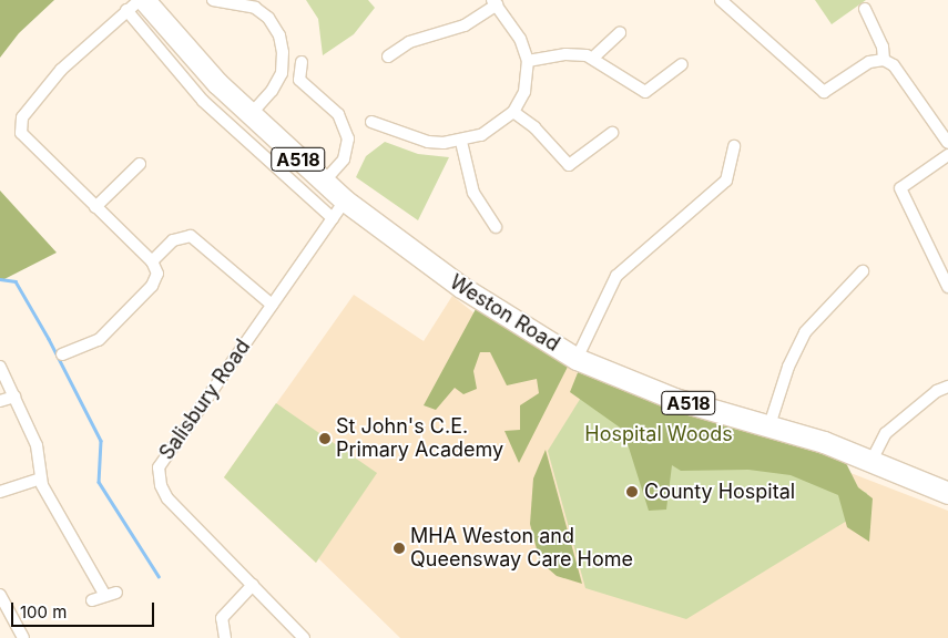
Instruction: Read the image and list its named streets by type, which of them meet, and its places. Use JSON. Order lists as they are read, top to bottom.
{
  "streets": {
    "highway": ["A518", "Weston Road"],
    "street": ["Salisbury Road"]
  },
  "crossings": [
    ["Weston Road", "Salisbury Road"]
  ],
  "parks": ["Hospital Woods"],
  "places": ["St John's C.E. Primary Academy", "County Hospital", "MHA Weston and Queensway Care Home"],
  "scale_bar": "100 m"
}
